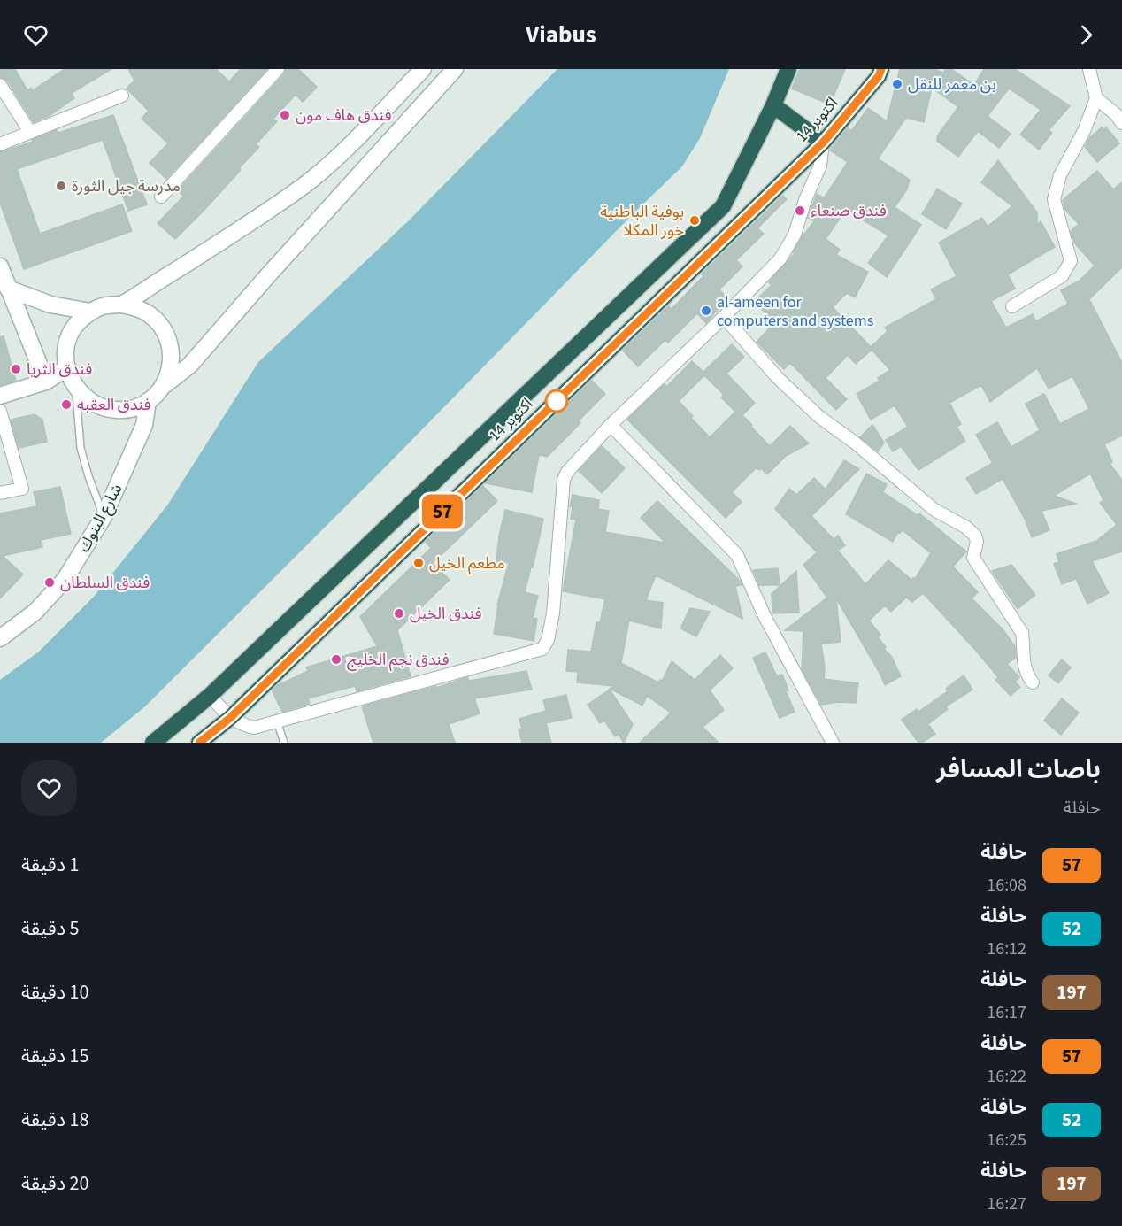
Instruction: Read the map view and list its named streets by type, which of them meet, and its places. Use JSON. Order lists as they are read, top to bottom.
{
  "streets": {
    "highway": ["14 اكتوبر"],
    "main road": ["شارع البنوك"]
  },
  "places": [
    "بن معمر للنقل",
    "فندق هاف مون",
    "مدرسة جيل الثورة",
    "فندق صنعاء",
    "بوفية الباطنية خور المكلا",
    "al-ameen for computers and systems",
    "فندق الثريا",
    "فندق العقبه",
    "مطعم الخيل",
    "فندق السلطان",
    "فندق الخيل",
    "فندق نجم الخليج"
  ],
  "lines": ["bus line 57"],
  "page": {
    "header": "Viabus",
    "on_map": "57",
    "heading": ["باصات المسافر", "حافلة"],
    "list": [
      {
        "mark": "57",
        "name": "حافلة",
        "note": "16:08",
        "value": "1 دقيقة"
      },
      {
        "mark": "52",
        "name": "حافلة",
        "note": "16:12",
        "value": "5 دقيقة"
      },
      {
        "mark": "197",
        "name": "حافلة",
        "note": "16:17",
        "value": "10 دقيقة"
      },
      {
        "mark": "57",
        "name": "حافلة",
        "note": "16:22",
        "value": "15 دقيقة"
      },
      {
        "mark": "52",
        "name": "حافلة",
        "note": "16:25",
        "value": "18 دقيقة"
      },
      {
        "mark": "197",
        "name": "حافلة",
        "note": "16:27",
        "value": "20 دقيقة"
      }
    ]
  }
}
